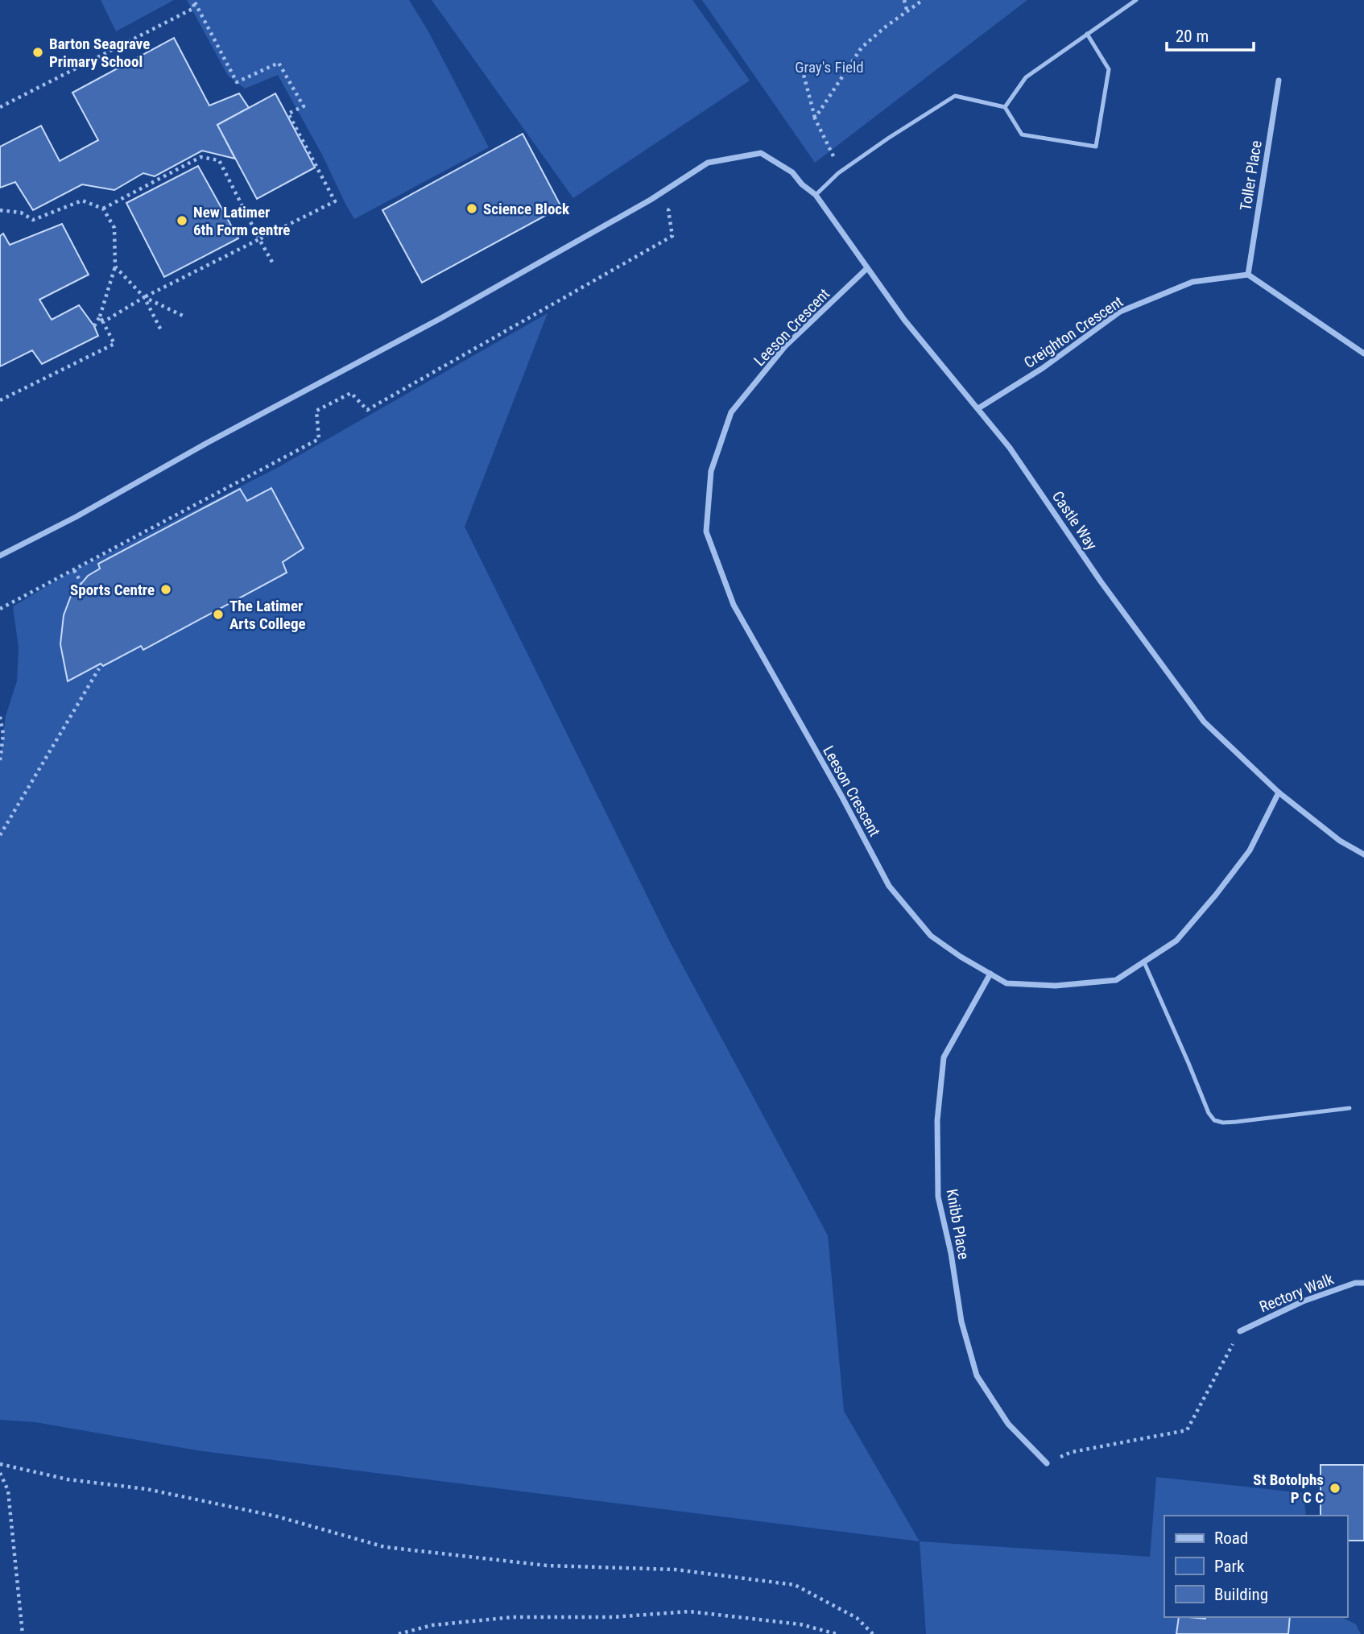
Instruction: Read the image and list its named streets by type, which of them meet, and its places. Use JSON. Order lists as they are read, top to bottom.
{
  "streets": {
    "street": [
      "Toller Place",
      "Leeson Crescent",
      "Creighton Crescent",
      "Castle Way",
      "Knibb Place",
      "Rectory Walk"
    ]
  },
  "crossings": [
    ["Toller Place", "Creighton Crescent"],
    ["Leeson Crescent", "Castle Way"],
    ["Leeson Crescent", "Knibb Place"],
    ["Creighton Crescent", "Castle Way"]
  ],
  "parks": ["Gray's Field"],
  "places": [
    "Barton Seagrave Primary School",
    "Science Block",
    "New Latimer 6th Form centre",
    "Sports Centre",
    "The Latimer Arts College",
    "St Botolphs P C C"
  ],
  "legend": ["Road", "Park", "Building"],
  "scale_bar": "20 m"
}
